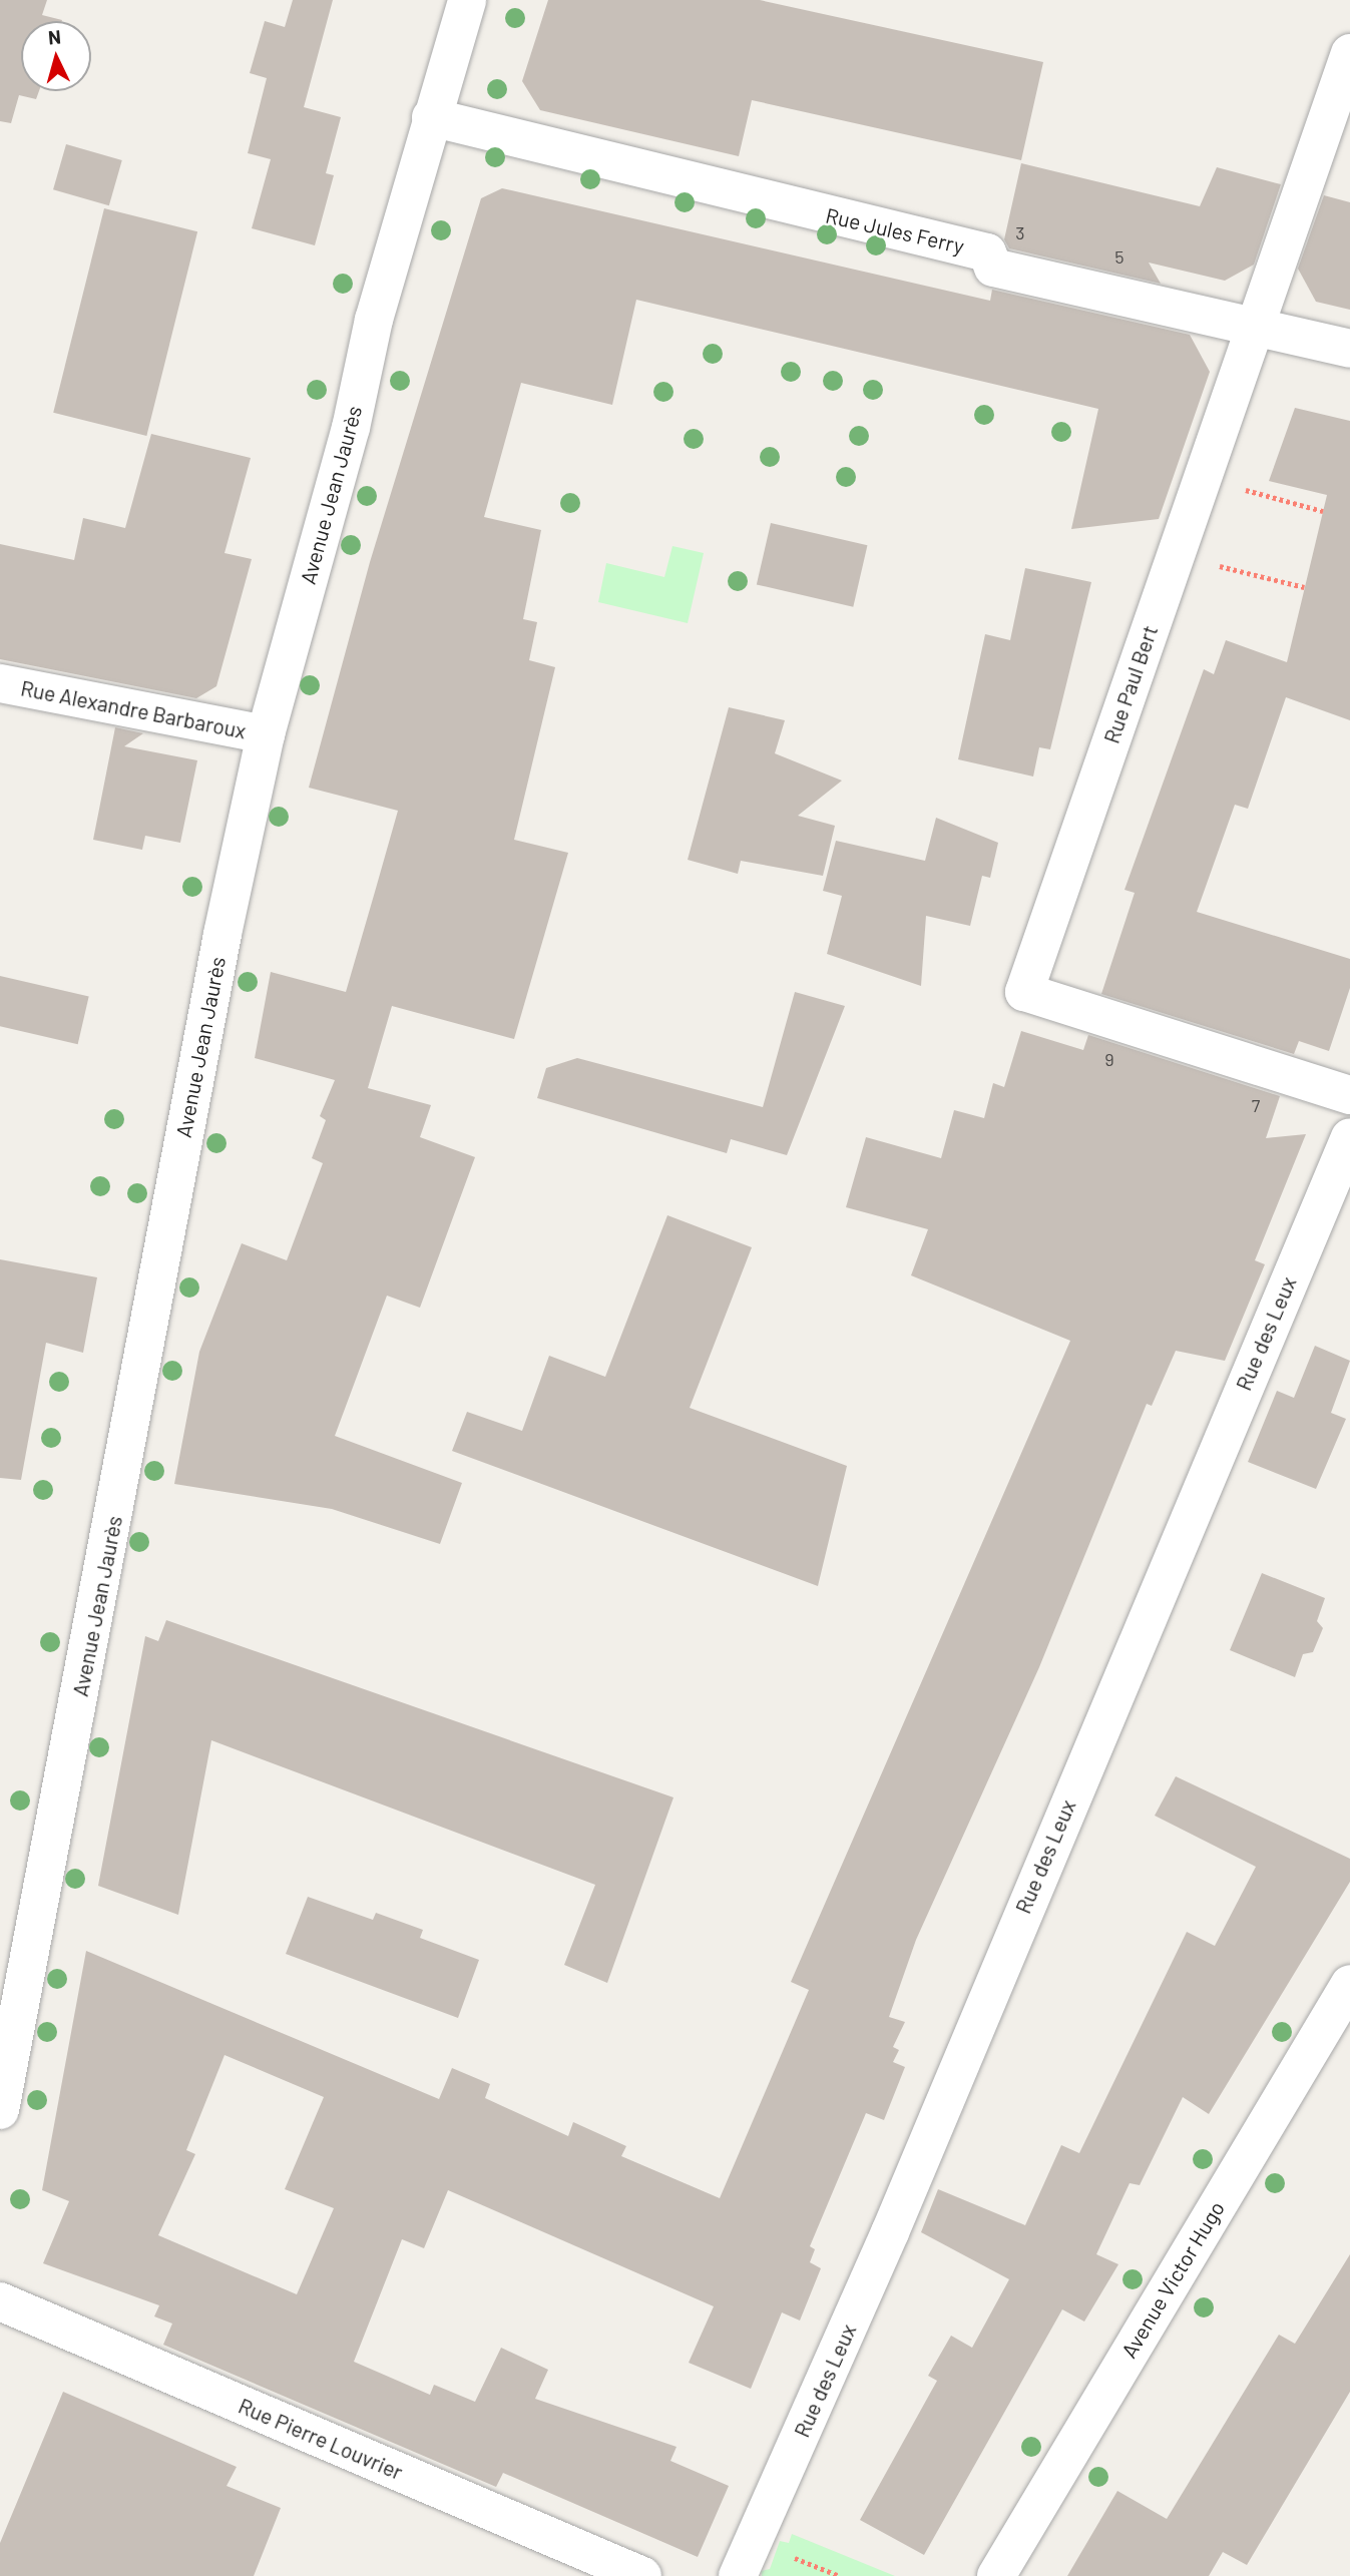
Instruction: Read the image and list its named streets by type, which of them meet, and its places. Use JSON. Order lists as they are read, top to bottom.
{
  "streets": {
    "street": [
      "Rue Jules Ferry",
      "Avenue Jean Jaurès",
      "Rue Paul Bert",
      "Rue Alexandre Barbaroux",
      "Rue des Leux",
      "Avenue Victor Hugo",
      "Rue Pierre Louvrier"
    ]
  },
  "crossings": [
    ["Rue Jules Ferry", "Avenue Jean Jaurès"],
    ["Rue Jules Ferry", "Rue Paul Bert"],
    ["Avenue Jean Jaurès", "Rue Alexandre Barbaroux"]
  ],
  "house_numbers": [
    "3",
    "5",
    "9",
    "7"
  ],
  "north": "top"
}
